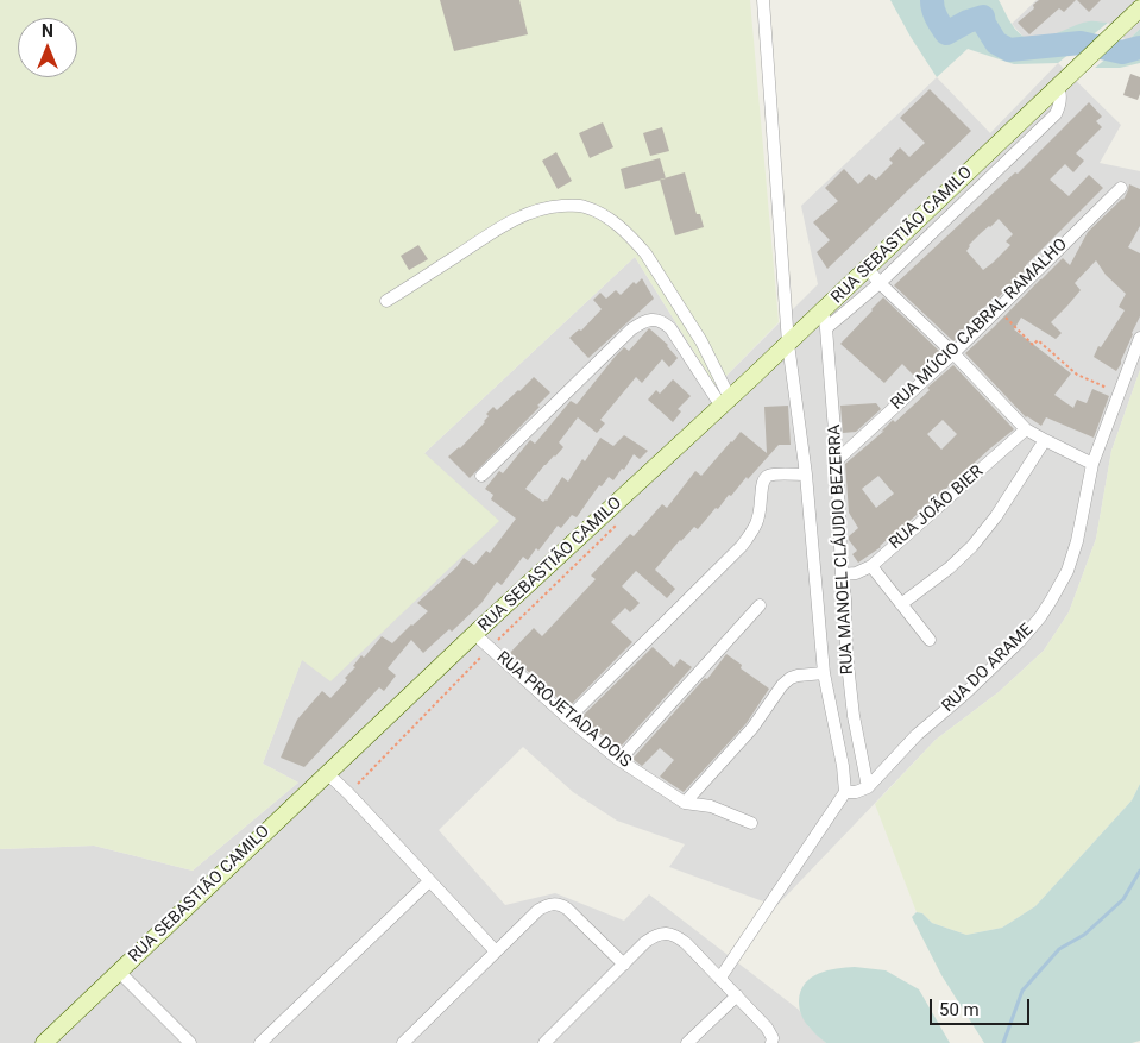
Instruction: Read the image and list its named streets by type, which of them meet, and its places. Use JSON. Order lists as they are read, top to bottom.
{
  "streets": {
    "main road": ["RUA SEBASTIÃO CAMILO"],
    "street": [
      "RUA MÚCIO CABRAL RAMALHO",
      "RUA JOÃO BIER",
      "RUA MANOEL CLÁUDIO BEZERRA",
      "RUA DO ARAME",
      "RUA PROJETADA DOIS"
    ]
  },
  "crossings": [
    ["RUA SEBASTIÃO CAMILO", "RUA MANOEL CLÁUDIO BEZERRA"],
    ["RUA SEBASTIÃO CAMILO", "RUA PROJETADA DOIS"],
    ["RUA MÚCIO CABRAL RAMALHO", "RUA MANOEL CLÁUDIO BEZERRA"],
    ["RUA JOÃO BIER", "RUA MANOEL CLÁUDIO BEZERRA"],
    ["RUA MANOEL CLÁUDIO BEZERRA", "RUA DO ARAME"]
  ],
  "scale_bar": "50 m",
  "north": "top"
}
